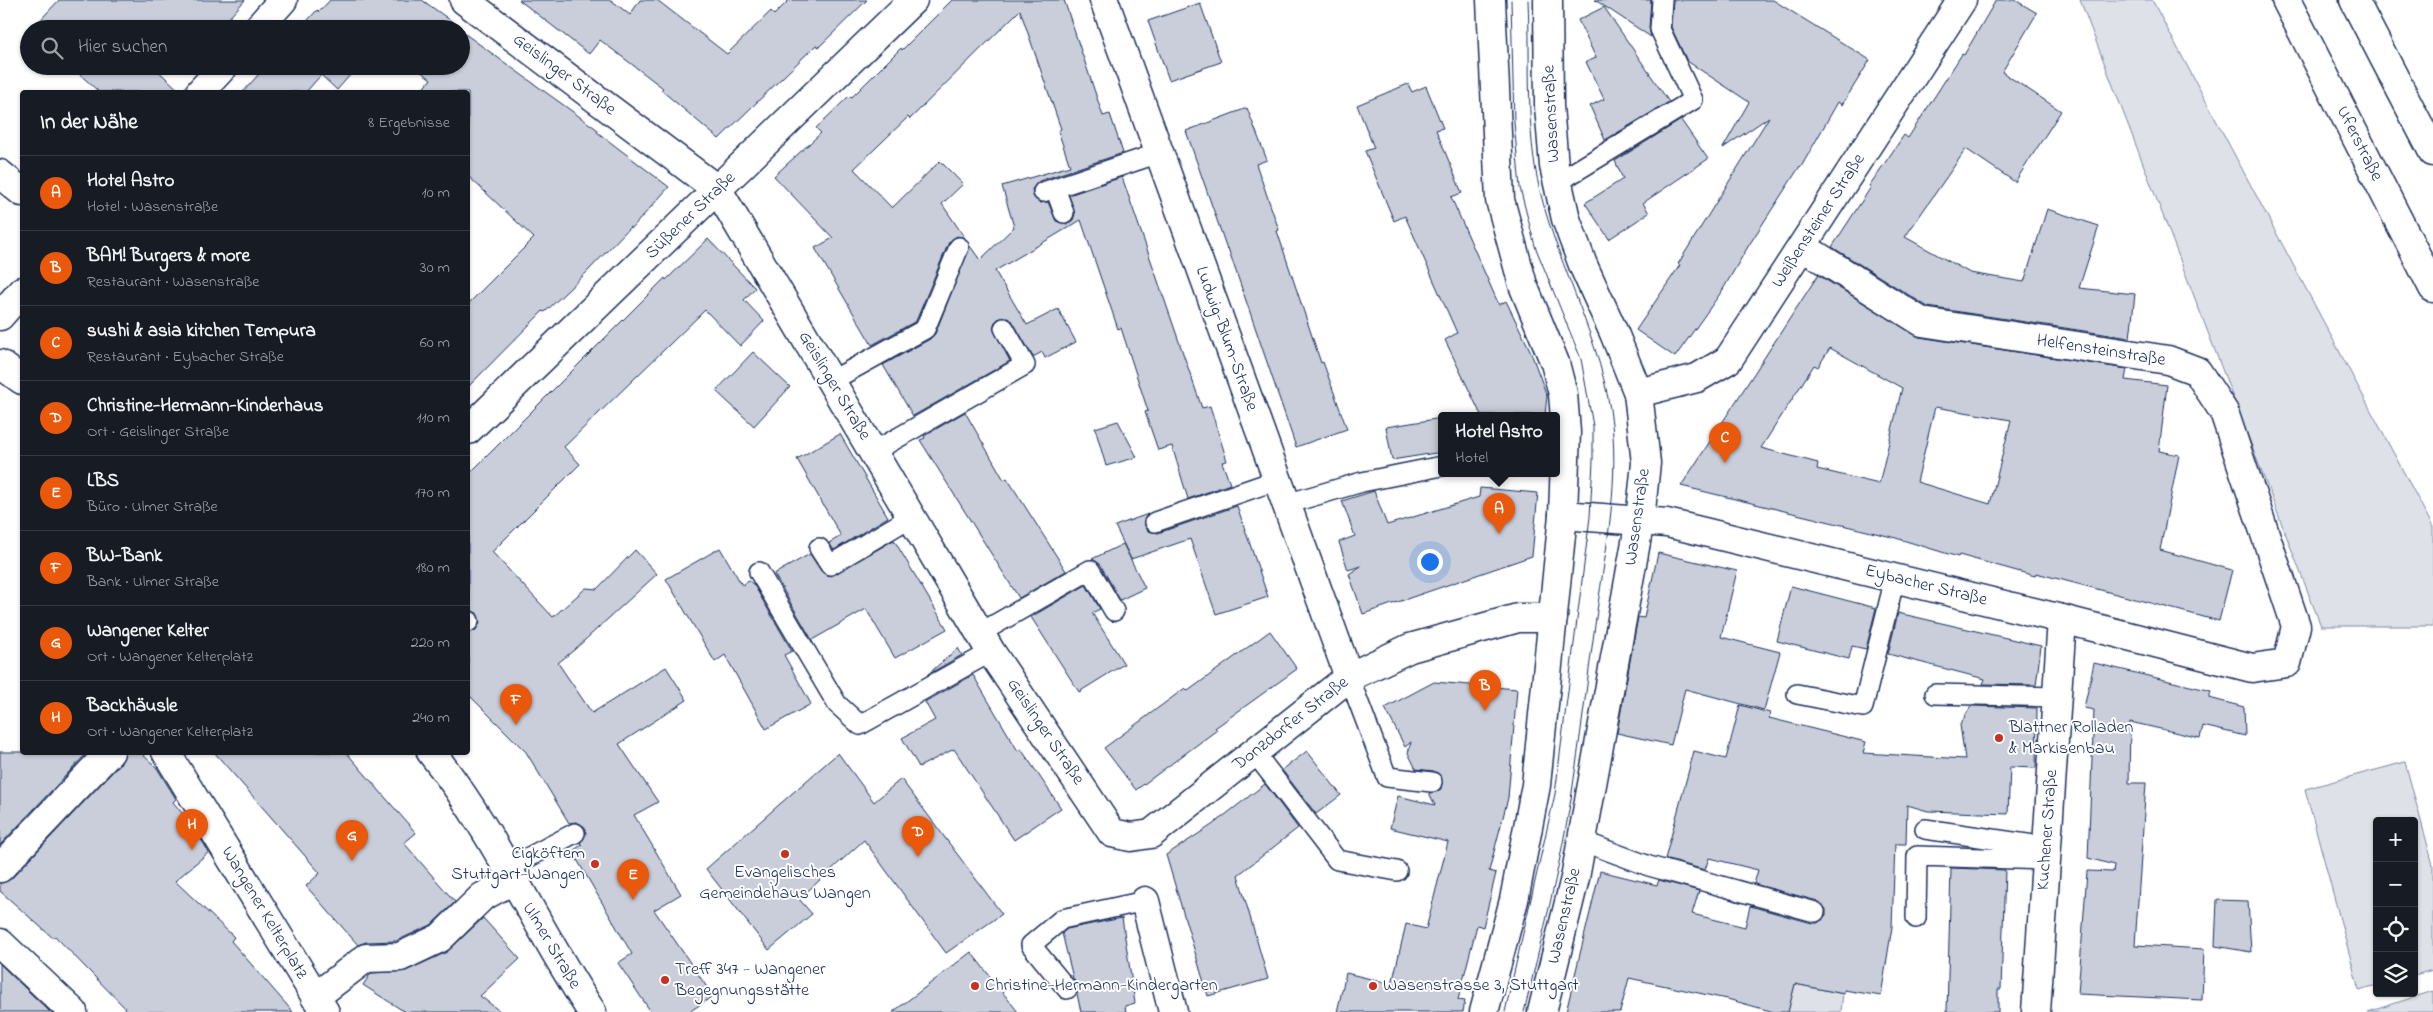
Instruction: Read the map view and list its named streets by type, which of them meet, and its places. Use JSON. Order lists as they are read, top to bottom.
{
  "streets": {
    "main road": [
      "Geislinger Straße",
      "Wasenstraße",
      "Uferstraße",
      "Süßener Straße",
      "Weißensteiner Straße",
      "Ludwig-Blum-Straße",
      "Helfensteinstraße",
      "Eybacher Straße",
      "Donzdorfer Straße",
      "Kuchener Straße",
      "Wangener Kelterplatz",
      "Ulmer Straße"
    ]
  },
  "crossings": [
    ["Geislinger Straße", "Süßener Straße"],
    ["Geislinger Straße", "Donzdorfer Straße"],
    ["Wasenstraße", "Weißensteiner Straße"],
    ["Wasenstraße", "Eybacher Straße"],
    ["Weißensteiner Straße", "Helfensteinstraße"],
    ["Ludwig-Blum-Straße", "Donzdorfer Straße"],
    ["Helfensteinstraße", "Eybacher Straße"],
    ["Eybacher Straße", "Kuchener Straße"],
    ["Wangener Kelterplatz", "Ulmer Straße"]
  ],
  "places": [
    "Blattner Rolladen & Markisenbau",
    "Evangelisches Gemeindehaus Wangen",
    "Cigköftem Stuttgart-Wangen",
    "Treff 347 - Wangener Begegnungsstätte",
    "Christine-Hermann-Kindergarten",
    "Wasenstrasse 3, Stuttgart"
  ],
  "page": {
    "search": "Hier suchen",
    "heading": ["In der Nähe", "8 Ergebnisse"],
    "list": [
      {
        "mark": "A",
        "name": "Hotel Astro",
        "note": "Hotel · Wasenstraße",
        "value": "10 m"
      },
      {
        "mark": "B",
        "name": "BAM! Burgers & more",
        "note": "Restaurant · Wasenstraße",
        "value": "30 m"
      },
      {
        "mark": "C",
        "name": "sushi & asia kitchen Tempura",
        "note": "Restaurant · Eybacher Straße",
        "value": "60 m"
      },
      {
        "mark": "D",
        "name": "Christine-Hermann-Kinderhaus",
        "note": "Ort · Geislinger Straße",
        "value": "110 m"
      },
      {
        "mark": "E",
        "name": "LBS",
        "note": "Büro · Ulmer Straße",
        "value": "170 m"
      },
      {
        "mark": "F",
        "name": "BW-Bank",
        "note": "Bank · Ulmer Straße",
        "value": "180 m"
      },
      {
        "mark": "G",
        "name": "Wangener Kelter",
        "note": "Ort · Wangener Kelterplatz",
        "value": "220 m"
      },
      {
        "mark": "H",
        "name": "Backhäusle",
        "note": "Ort · Wangener Kelterplatz",
        "value": "240 m"
      }
    ],
    "popup": ["Hotel Astro", "Hotel"],
    "pins": [
      "C",
      "A",
      "B",
      "F",
      "H",
      "D",
      "G",
      "E"
    ],
    "map_buttons": ["+", "−"]
  }
}
